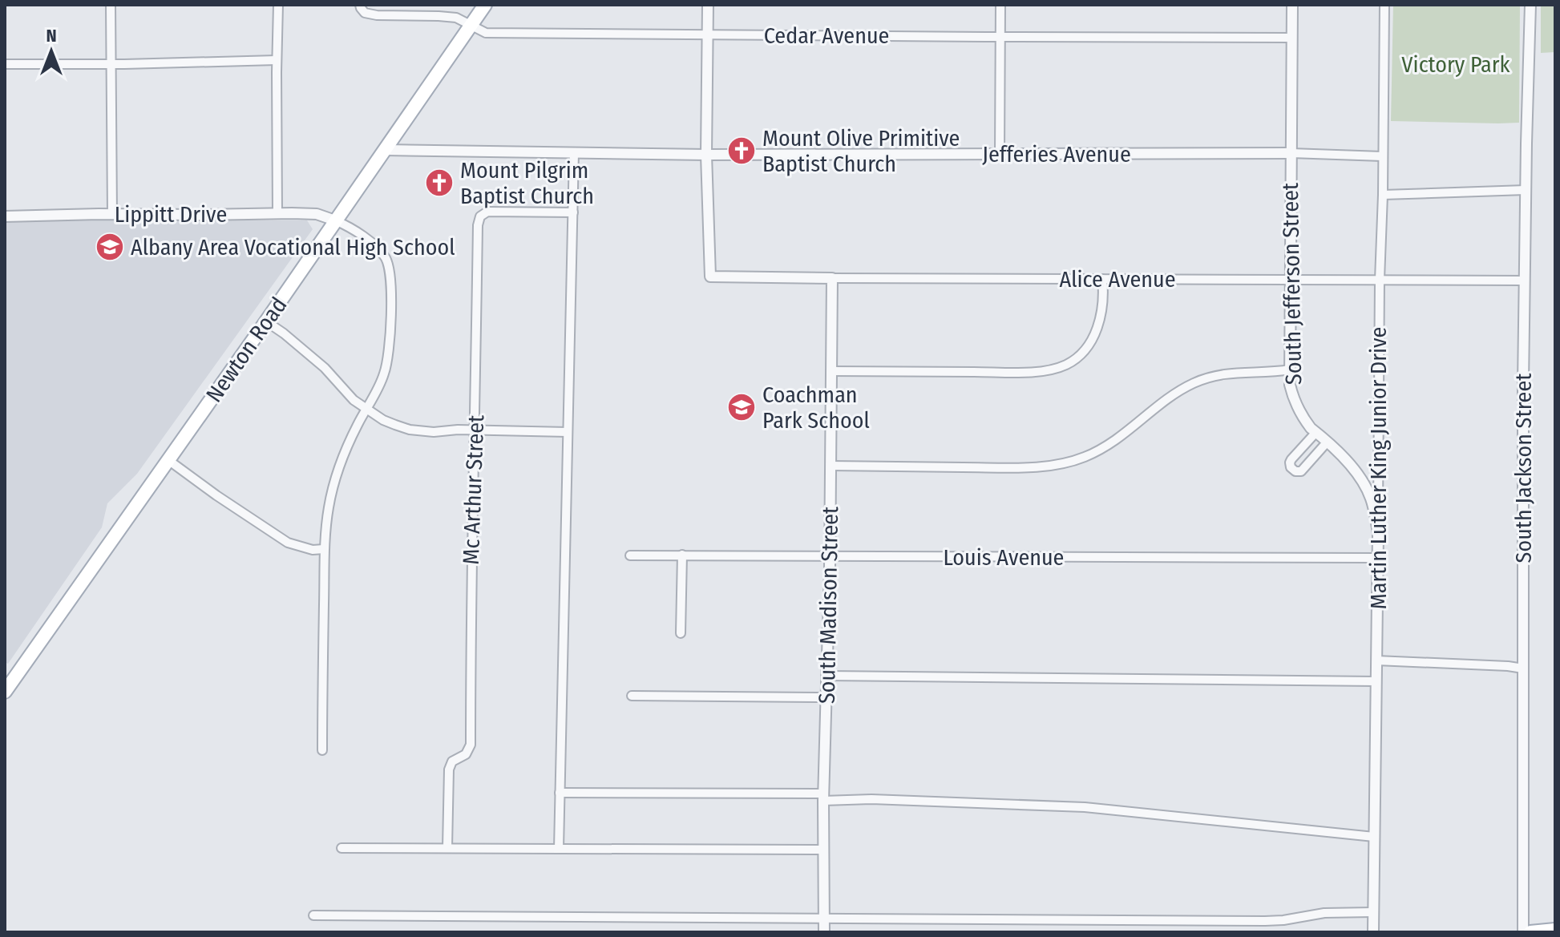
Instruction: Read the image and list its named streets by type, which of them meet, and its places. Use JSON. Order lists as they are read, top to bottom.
{
  "streets": {
    "main road": ["Newton Road"],
    "street": [
      "Cedar Avenue",
      "Jefferies Avenue",
      "Lippitt Drive",
      "Alice Avenue",
      "South Jefferson Street",
      "Martin Luther King Junior Drive",
      "South Jackson Street",
      "Mc Arthur Street",
      "Louis Avenue",
      "South Madison Street"
    ]
  },
  "crossings": [
    ["Cedar Avenue", "South Jefferson Street"],
    ["Cedar Avenue", "Newton Road"],
    ["Jefferies Avenue", "Alice Avenue"],
    ["Jefferies Avenue", "South Jefferson Street"],
    ["Jefferies Avenue", "Newton Road"],
    ["Jefferies Avenue", "Martin Luther King Junior Drive"],
    ["Lippitt Drive", "Newton Road"],
    ["Alice Avenue", "South Jefferson Street"],
    ["Alice Avenue", "Martin Luther King Junior Drive"],
    ["Alice Avenue", "South Jackson Street"],
    ["Alice Avenue", "South Madison Street"],
    ["South Jefferson Street", "Martin Luther King Junior Drive"],
    ["Martin Luther King Junior Drive", "Louis Avenue"],
    ["Louis Avenue", "South Madison Street"]
  ],
  "parks": ["Victory Park"],
  "places": {
    "church": ["Mount Olive Primitive Baptist Church", "Mount Pilgrim Baptist Church"],
    "school or university": ["Albany Area Vocational High School", "Coachman Park School"]
  },
  "north": "top"
}
